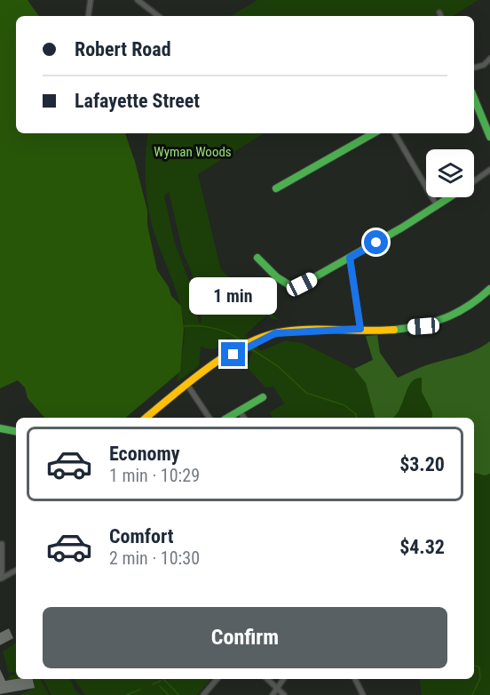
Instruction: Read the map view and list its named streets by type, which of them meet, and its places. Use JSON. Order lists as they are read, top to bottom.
{
  "parks": ["Wyman Woods"],
  "page": {
    "banner": ["Robert Road", "Lafayette Street"],
    "bubble": "1 min",
    "list": [
      {
        "name": "Economy",
        "note": "1 min · 10:29",
        "value": "$3.20"
      },
      {
        "name": "Comfort",
        "note": "2 min · 10:30",
        "value": "$4.32"
      }
    ],
    "buttons": "Confirm"
  }
}
